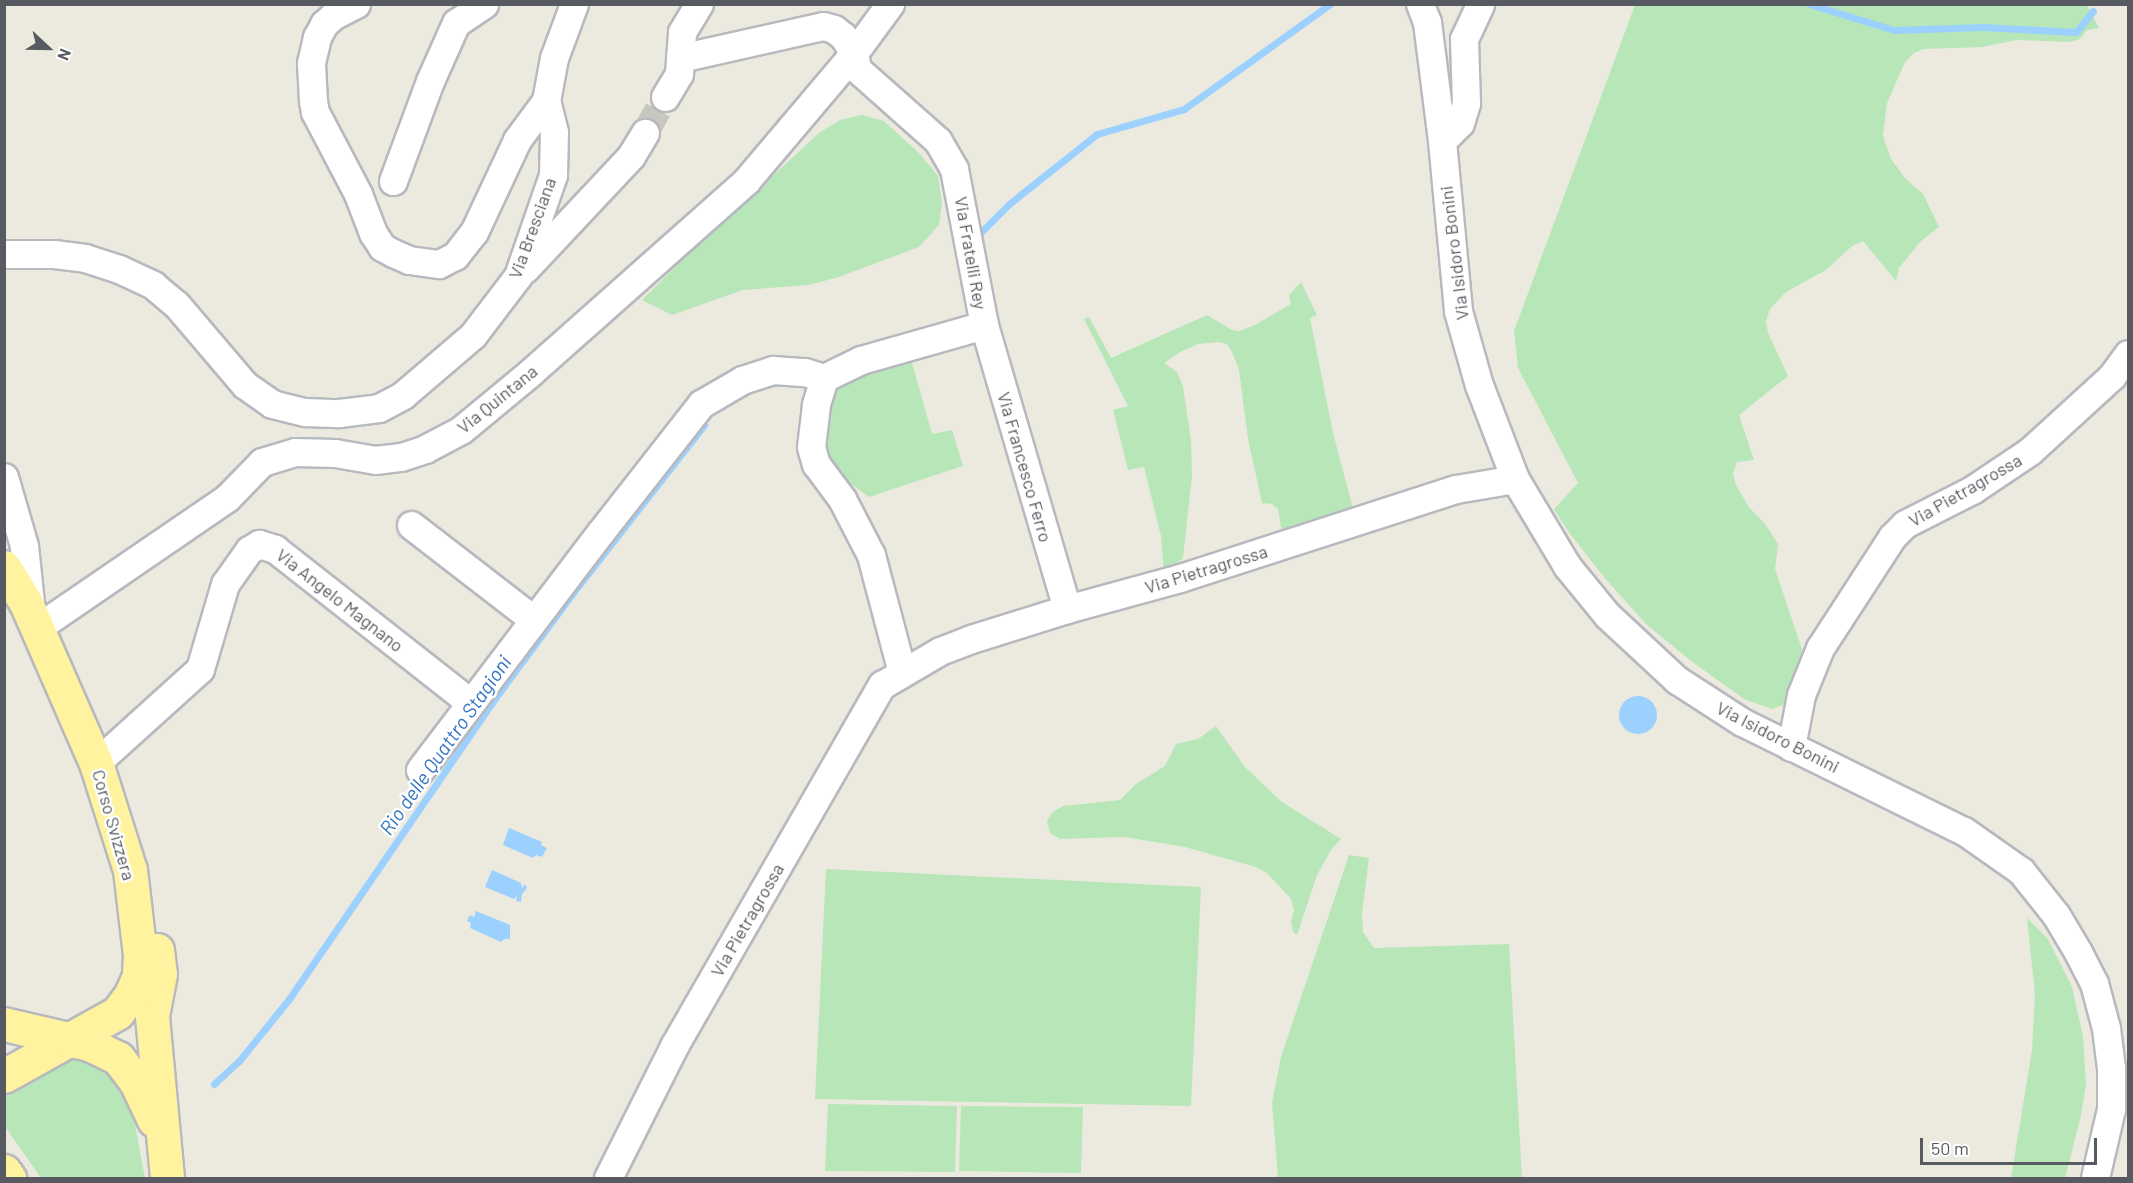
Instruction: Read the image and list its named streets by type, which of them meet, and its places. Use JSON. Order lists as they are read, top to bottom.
{
  "streets": {
    "main road": ["Corso Svizzera"],
    "street": [
      "Via Bresciana",
      "Via Fratelli Rey",
      "Via Isidoro Bonini",
      "Via Quintana",
      "Via Francesco Ferro",
      "Via Pietragrossa",
      "Via Angelo Magnano"
    ]
  },
  "crossings": [
    ["Via Fratelli Rey", "Via Quintana"],
    ["Via Fratelli Rey", "Via Francesco Ferro"],
    ["Via Isidoro Bonini", "Via Pietragrossa"],
    ["Via Quintana", "Corso Svizzera"],
    ["Via Francesco Ferro", "Via Pietragrossa"],
    ["Via Angelo Magnano", "Corso Svizzera"]
  ],
  "water": ["Rio delle Quattro Stagioni"],
  "scale_bar": "50 m",
  "north": "right"
}
